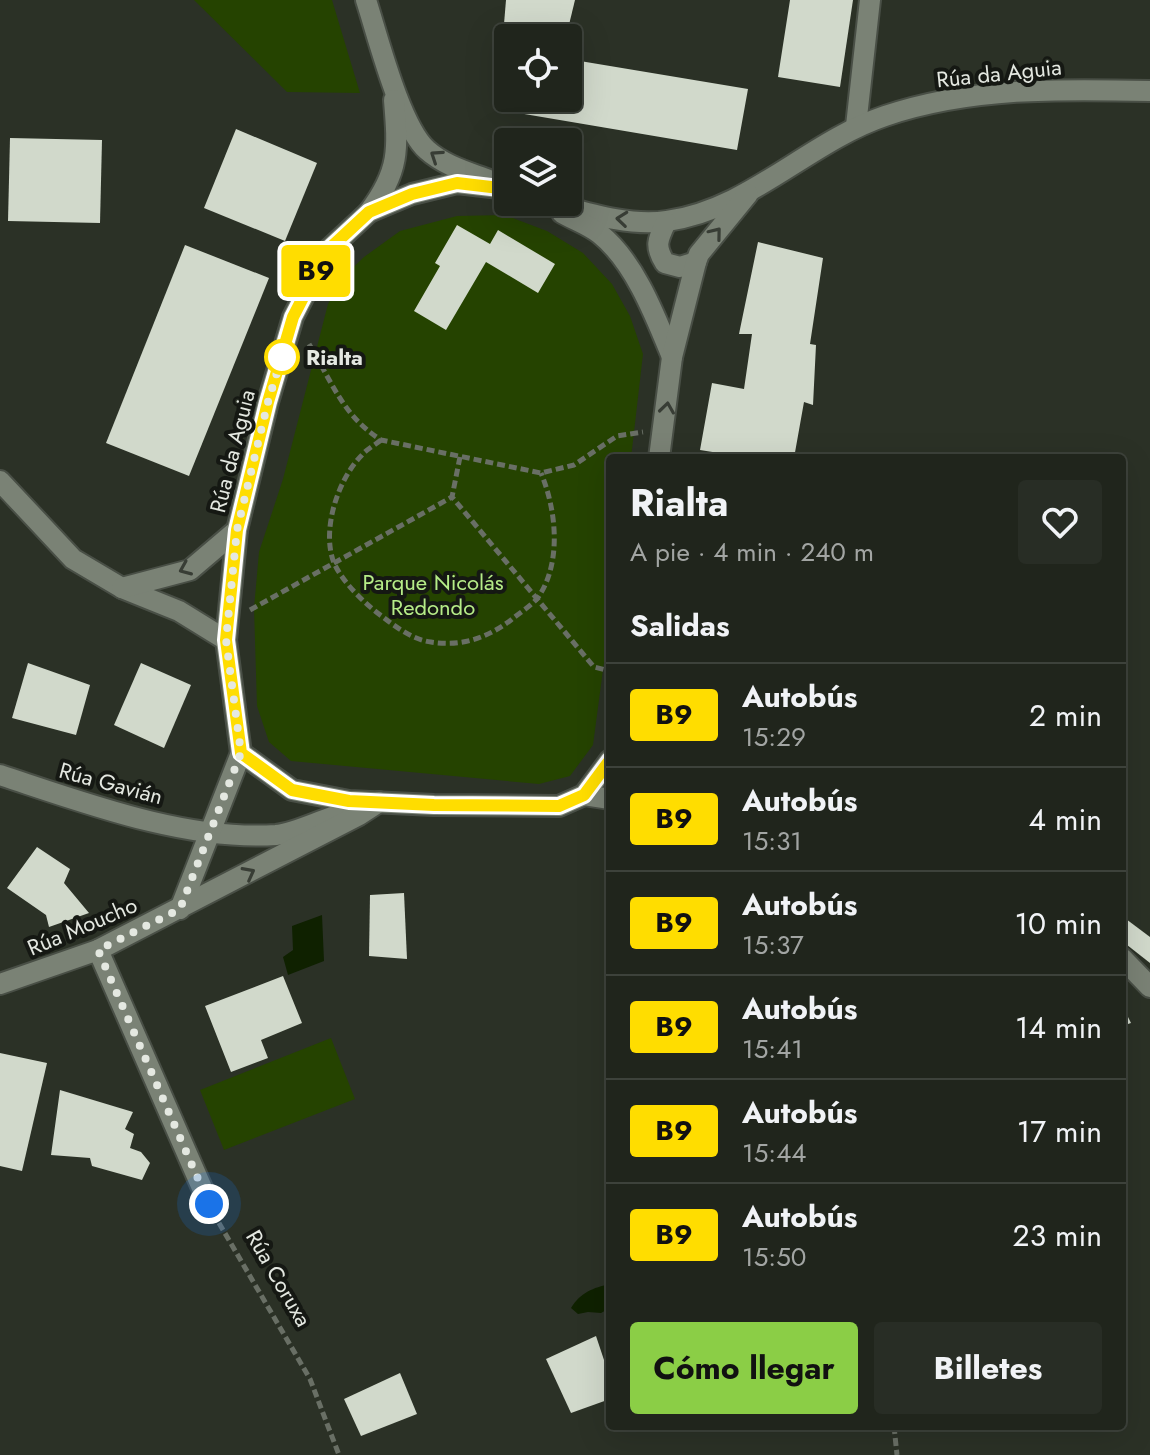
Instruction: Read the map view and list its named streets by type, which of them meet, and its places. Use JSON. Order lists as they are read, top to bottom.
{
  "streets": {
    "street": ["Rúa da Aguia", "Rúa Gavián", "Rúa Moucho"],
    "path": ["Rúa Coruxa"]
  },
  "parks": ["Parque Nicolás Redondo"],
  "places": ["Rialta"],
  "lines": ["bus line B9"],
  "page": {
    "on_map": "B9",
    "heading": [
      ["Rialta", "A pie · 4 min · 240 m"],
      "Salidas"
    ],
    "list": [
      {
        "mark": "B9",
        "name": "Autobús",
        "note": "15:29",
        "value": "2 min"
      },
      {
        "mark": "B9",
        "name": "Autobús",
        "note": "15:31",
        "value": "4 min"
      },
      {
        "mark": "B9",
        "name": "Autobús",
        "note": "15:37",
        "value": "10 min"
      },
      {
        "mark": "B9",
        "name": "Autobús",
        "note": "15:41",
        "value": "14 min"
      },
      {
        "mark": "B9",
        "name": "Autobús",
        "note": "15:44",
        "value": "17 min"
      },
      {
        "mark": "B9",
        "name": "Autobús",
        "note": "15:50",
        "value": "23 min"
      }
    ],
    "buttons": ["Cómo llegar", "Billetes"]
  }
}
